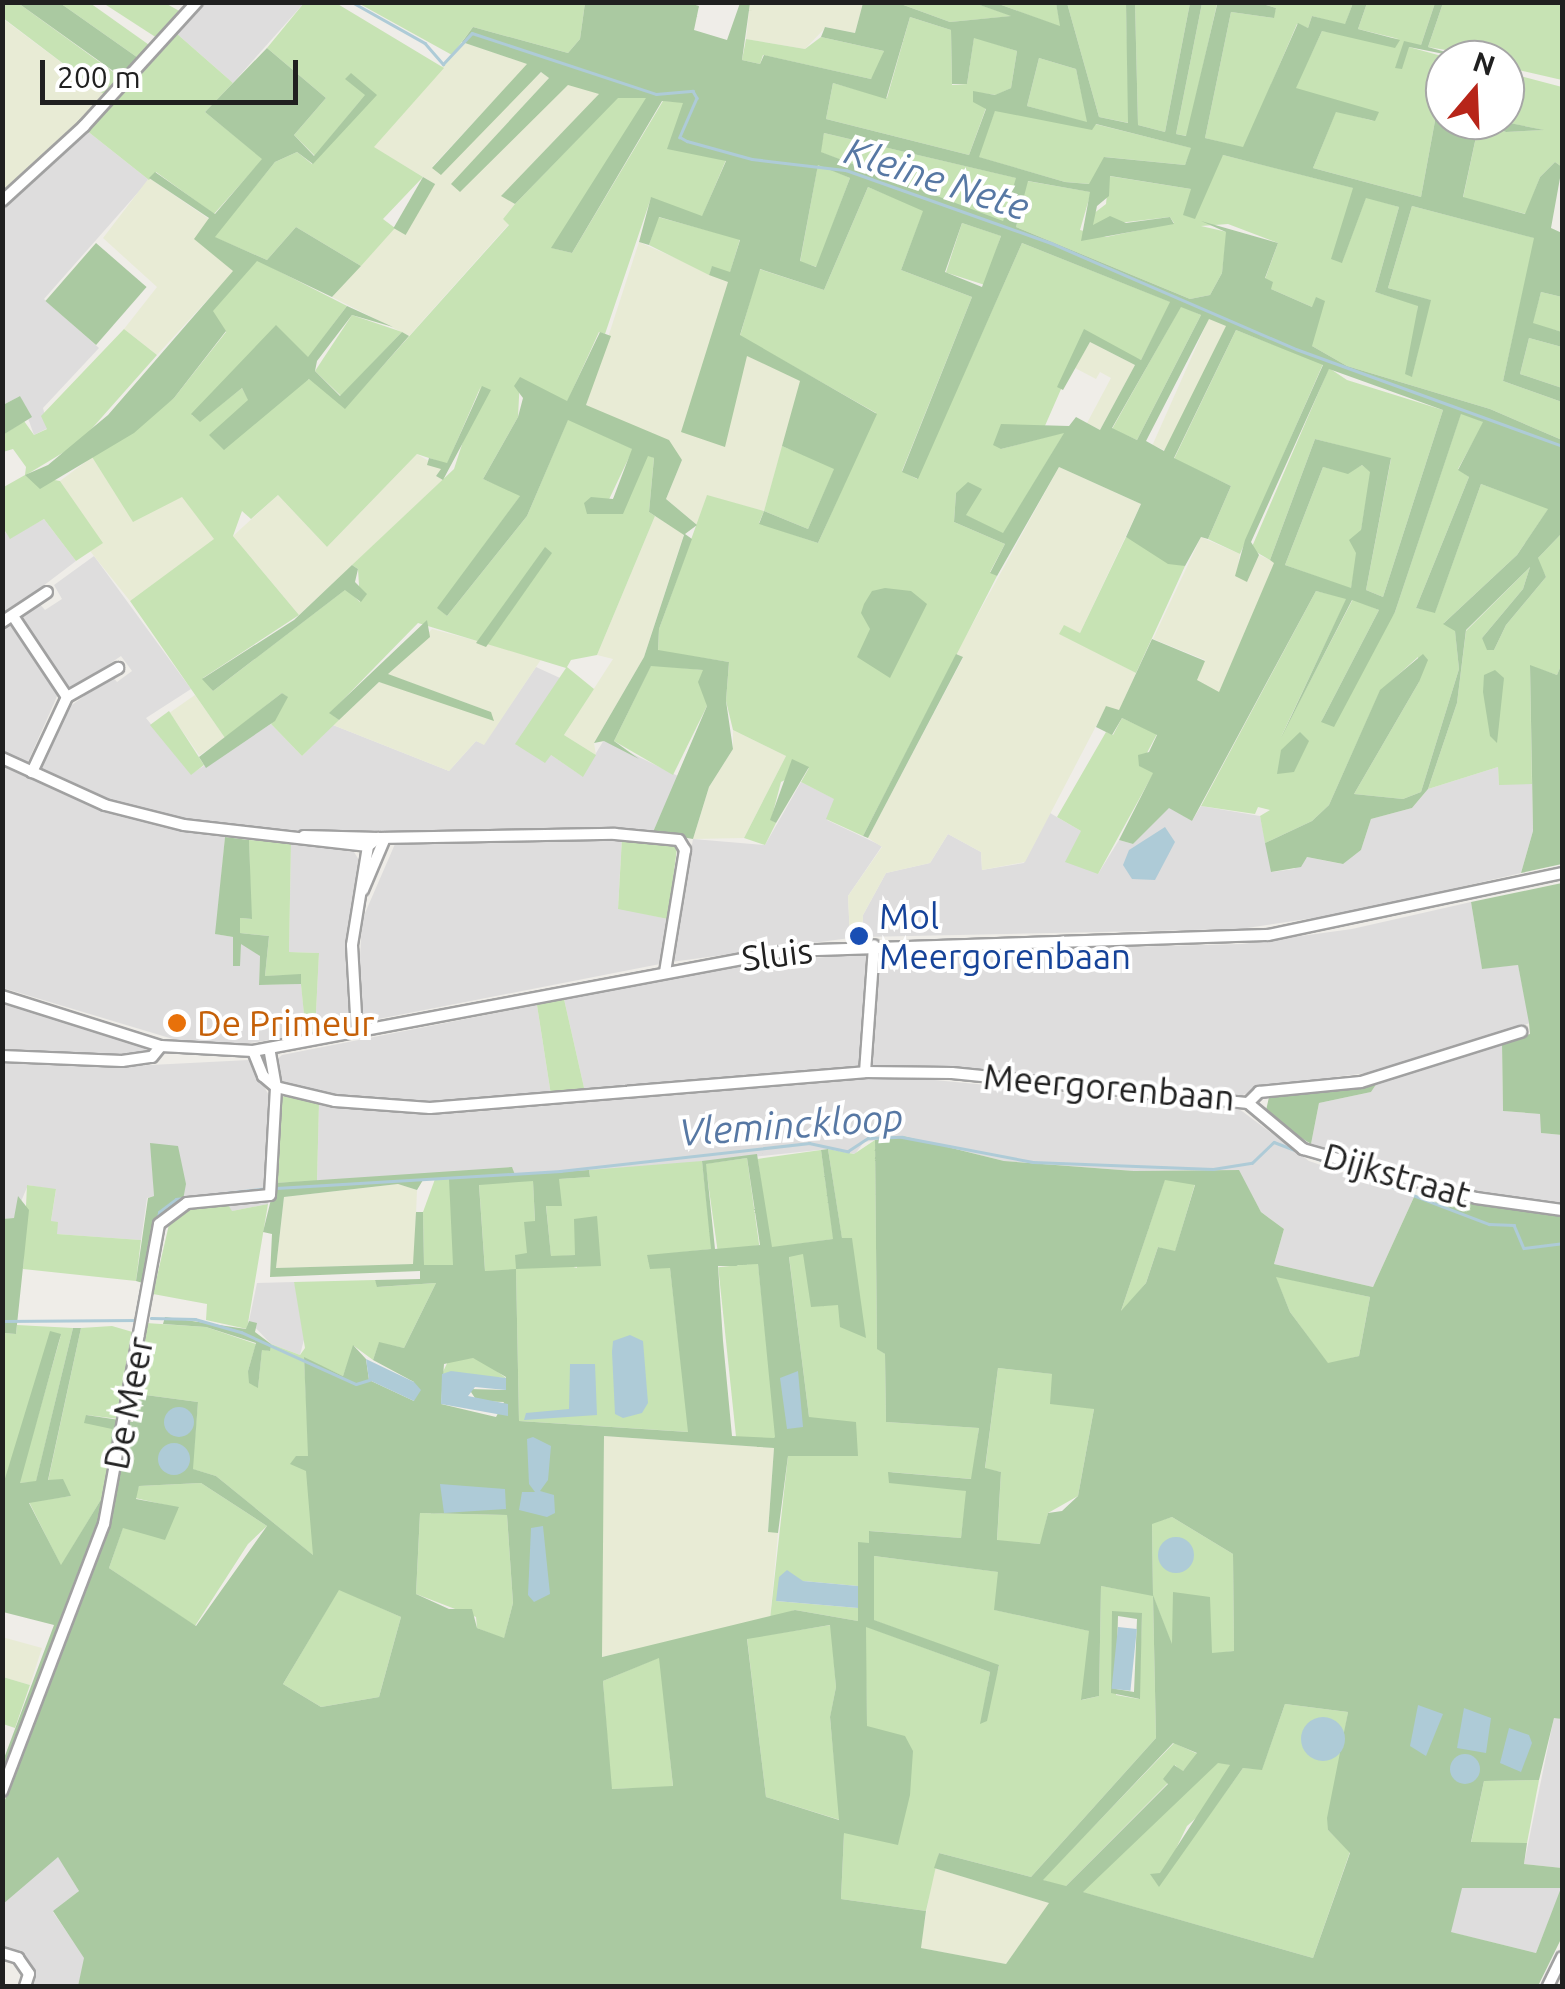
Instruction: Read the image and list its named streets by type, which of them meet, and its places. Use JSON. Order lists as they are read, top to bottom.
{
  "streets": {
    "street": [
      "Sluis",
      "Meergorenbaan",
      "Dijkstraat",
      "De Meer"
    ]
  },
  "crossings": [
    ["Meergorenbaan", "Dijkstraat"],
    ["Meergorenbaan", "De Meer"]
  ],
  "water": ["Kleine Nete", "Vleminckloop"],
  "places": ["Mol Meergorenbaan", "De Primeur"],
  "scale_bar": "200 m",
  "north": "top"
}
